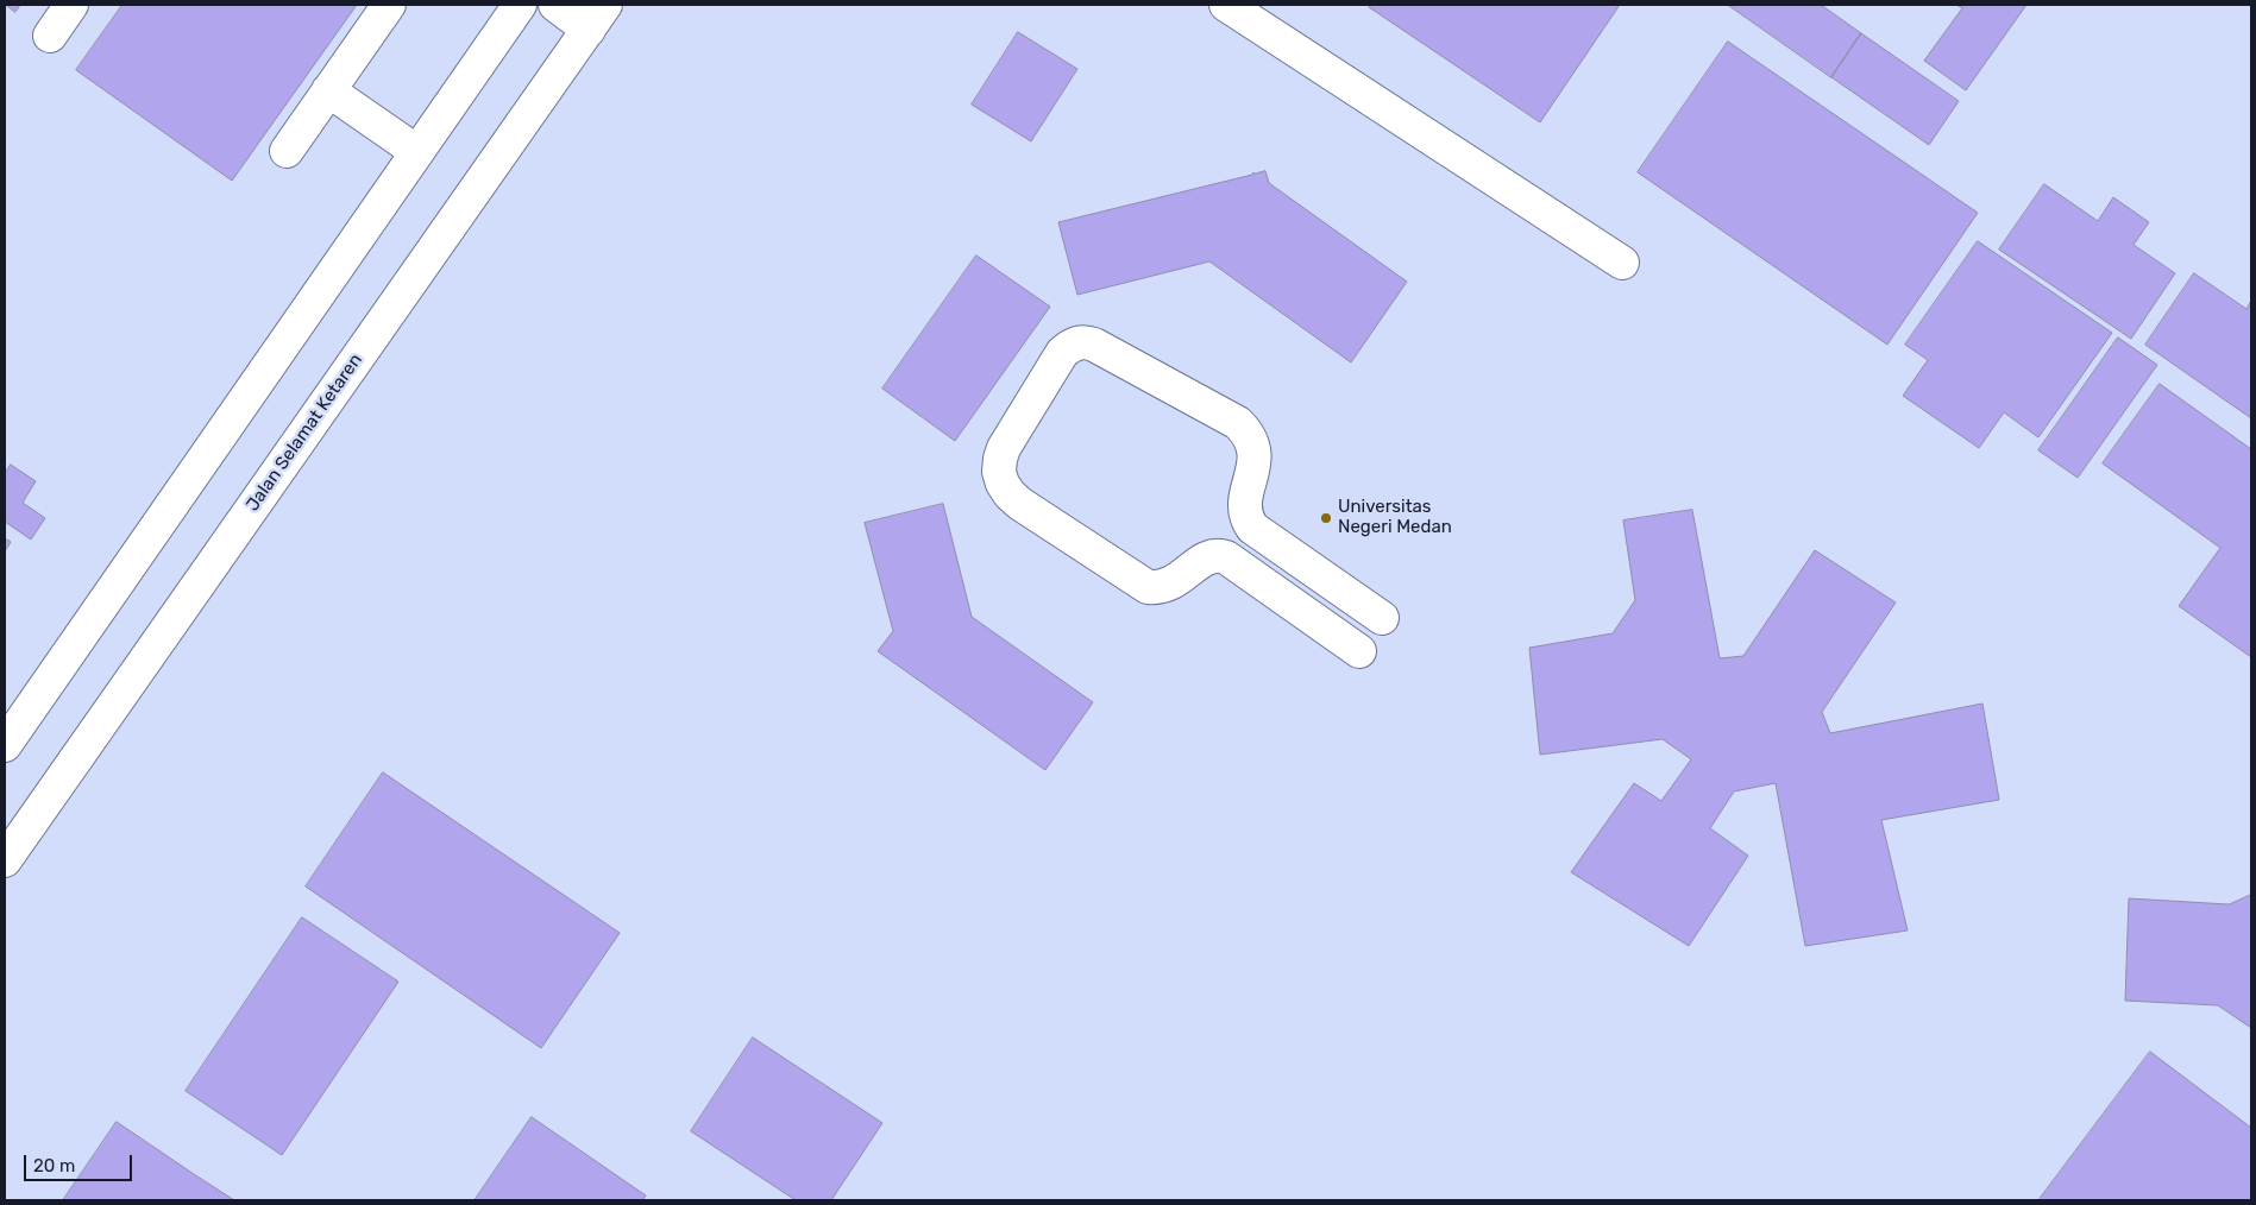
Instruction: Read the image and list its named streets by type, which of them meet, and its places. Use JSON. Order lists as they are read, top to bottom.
{
  "streets": {
    "street": ["Jalan Selamat Ketaren"]
  },
  "places": ["Universitas Negeri Medan"],
  "scale_bar": "20 m"
}
